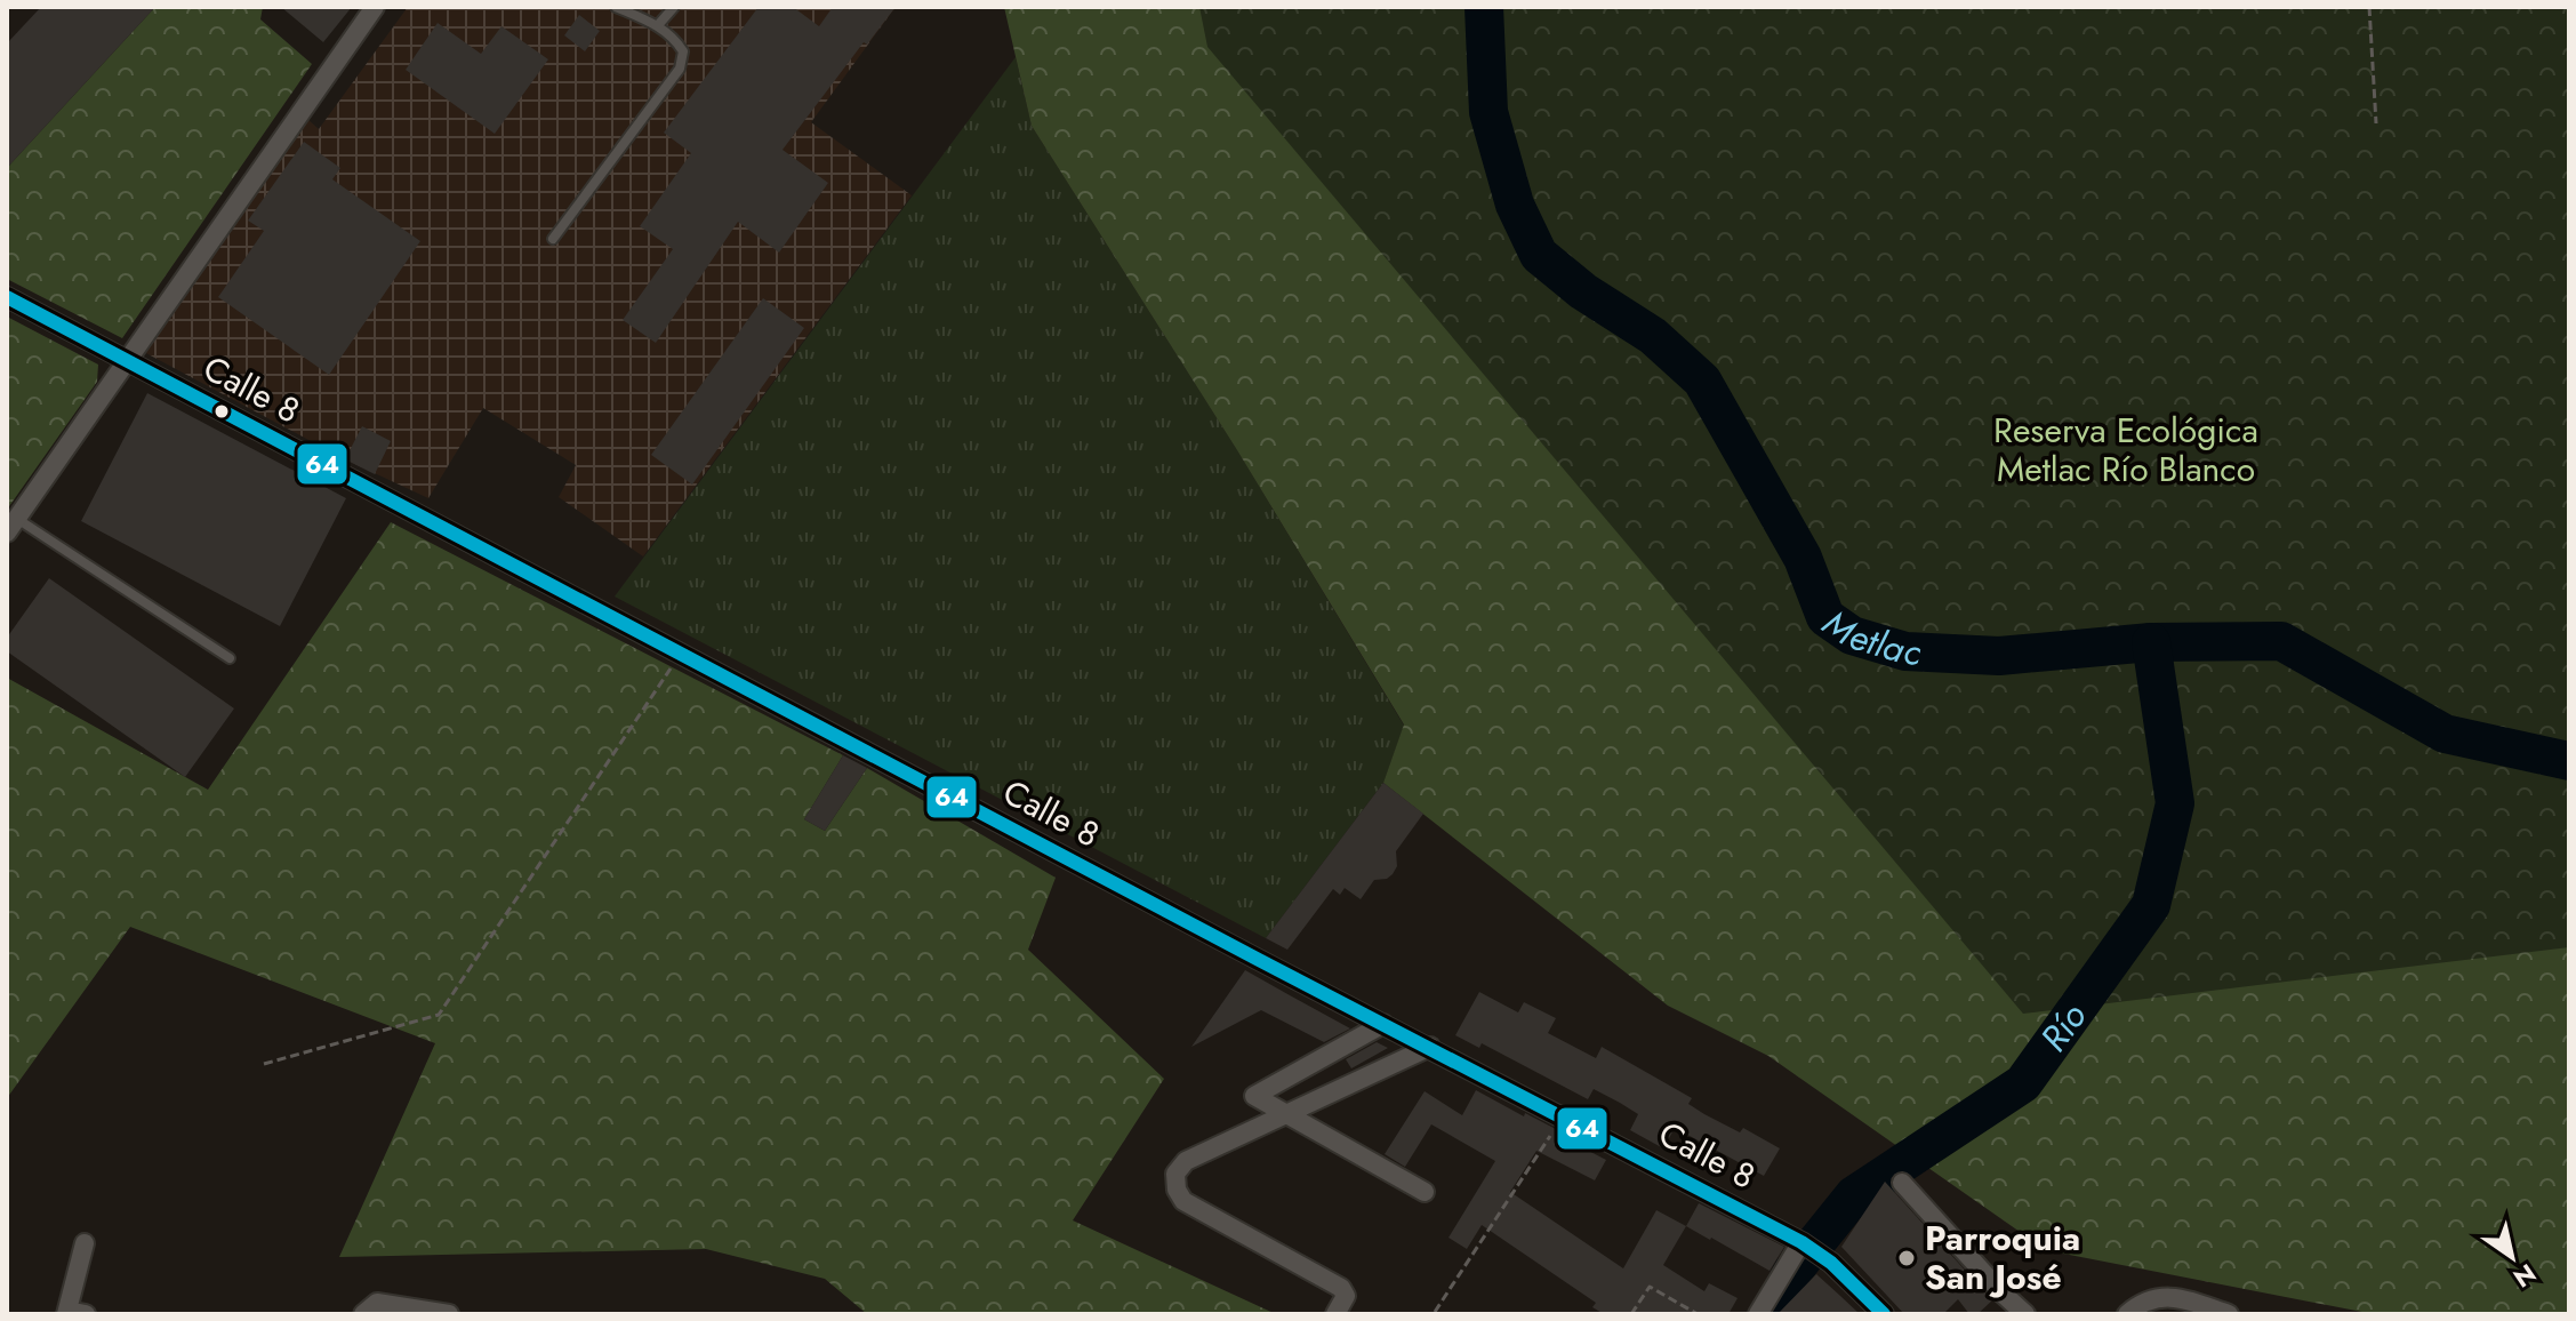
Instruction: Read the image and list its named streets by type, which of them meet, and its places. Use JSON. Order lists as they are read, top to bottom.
{
  "streets": {
    "street": ["Calle 8"]
  },
  "water": ["Metlac", "Río"],
  "parks": ["Reserva Ecológica Metlac Río Blanco"],
  "places": ["Parroquia San José"],
  "lines": ["transit line 64"],
  "north": "bottom right"
}
